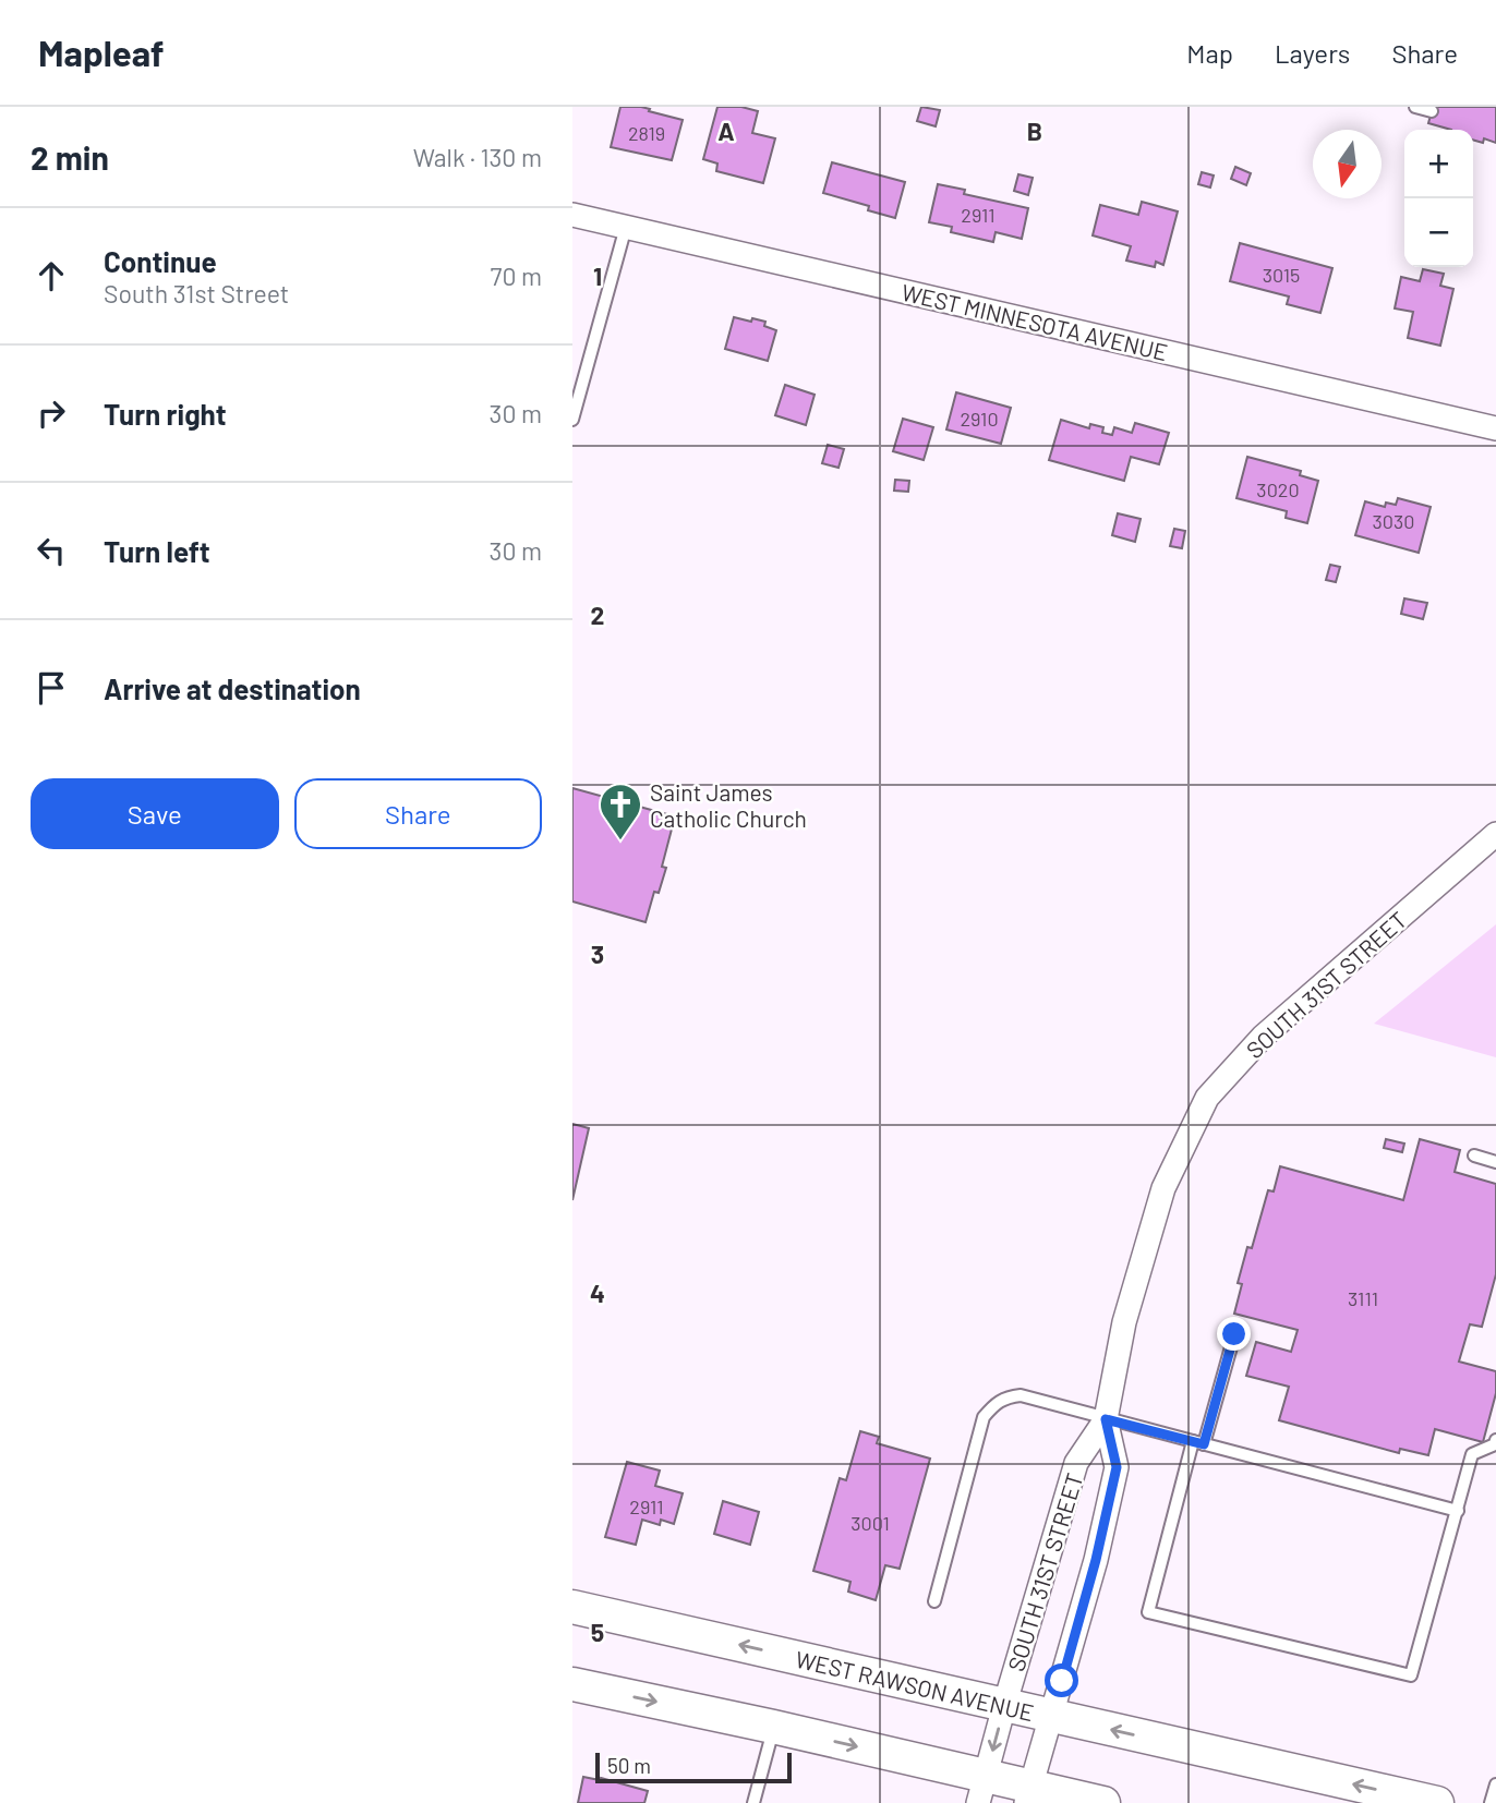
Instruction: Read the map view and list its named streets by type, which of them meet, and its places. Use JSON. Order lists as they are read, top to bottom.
{
  "streets": {
    "main road": ["WEST RAWSON AVENUE"],
    "street": ["WEST MINNESOTA AVENUE", "SOUTH 31ST STREET"]
  },
  "crossings": [
    ["SOUTH 31ST STREET", "WEST RAWSON AVENUE"]
  ],
  "places": {
    "church": ["Saint James Catholic Church"]
  },
  "house_numbers": [
    "2819",
    "2911",
    "3015",
    "2910",
    "3020",
    "3030",
    "3111",
    "2911",
    "3001"
  ],
  "scale_bar": "50 m",
  "north": "bottom",
  "page": {
    "header": "Mapleaf",
    "nav": ["Map", "Layers", "Share"],
    "heading": ["2 min", "Walk · 130 m"],
    "map_buttons": ["+", "−"],
    "list": [
      ["Continue", "South 31st Street", "70 m"],
      ["Turn right", "30 m"],
      ["Turn left", "30 m"],
      "Arrive at destination"
    ],
    "buttons": ["Save", "Share"],
    "scale": "50 m"
  },
  "grid": {
    "columns": ["A", "B"],
    "rows": [
      "1",
      "2",
      "3",
      "4",
      "5"
    ]
  }
}
